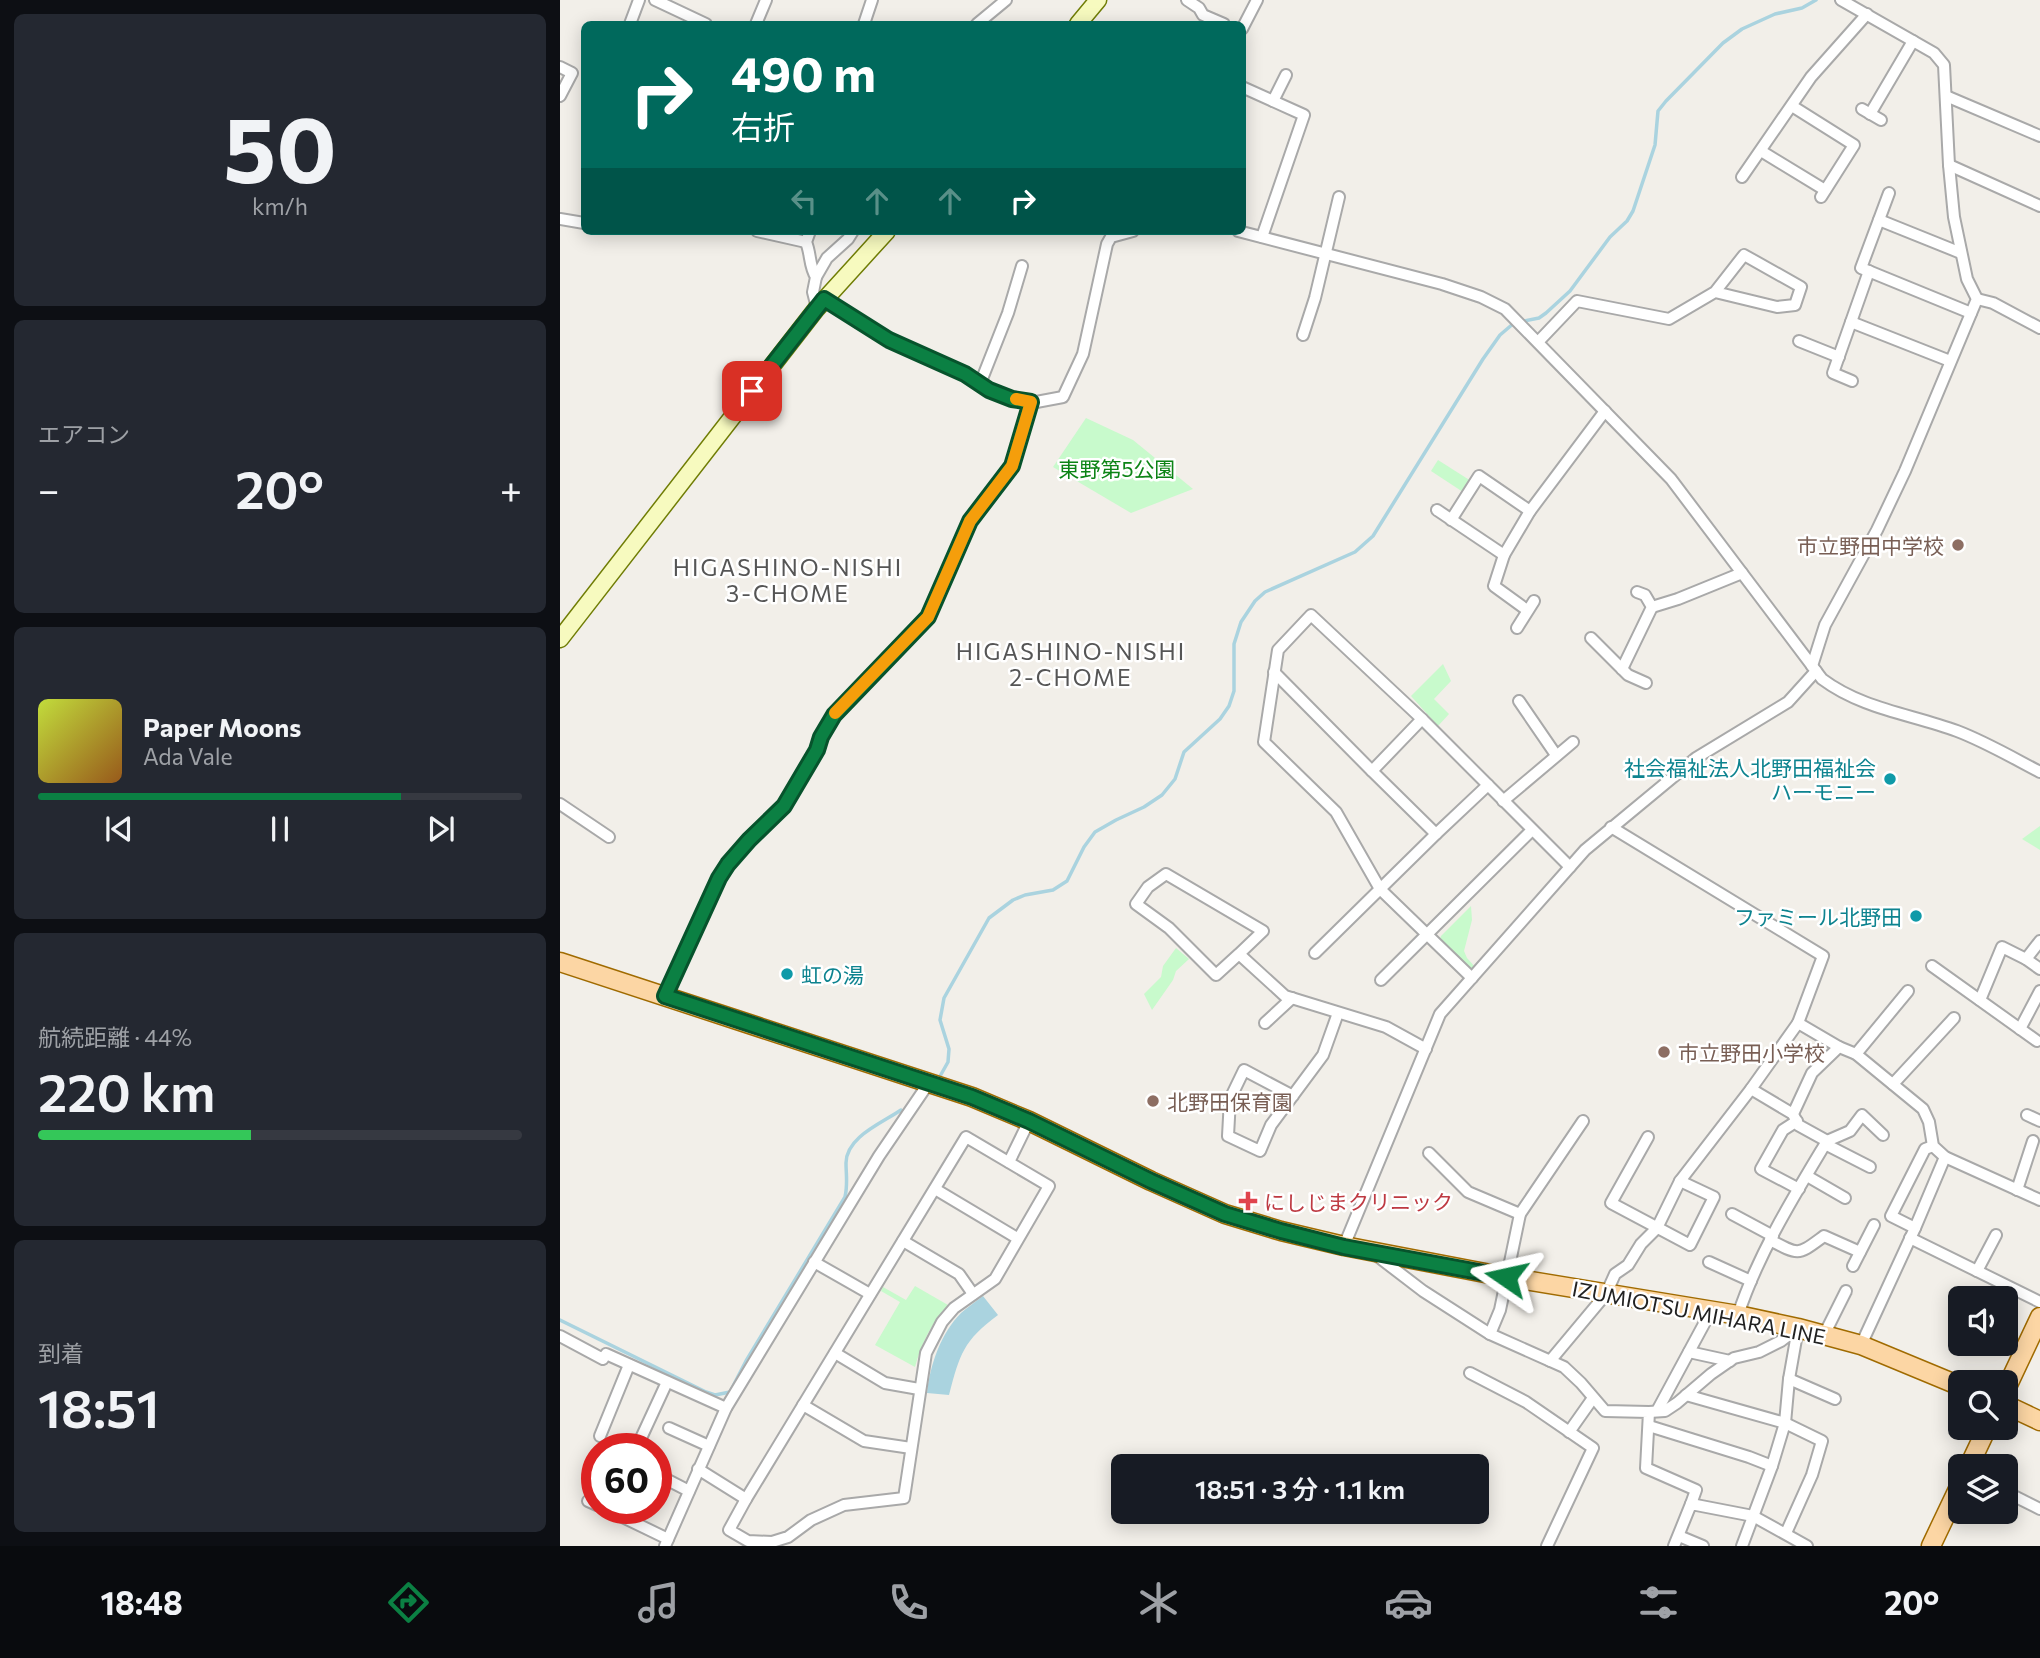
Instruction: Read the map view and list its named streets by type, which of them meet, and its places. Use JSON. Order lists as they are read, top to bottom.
{
  "streets": {
    "main road": ["IZUMIOTSU MIHARA LINE"]
  },
  "districts": ["HIGASHINO-NISHI 3-CHOME", "HIGASHINO-NISHI 2-CHOME"],
  "parks": ["東野第5公園"],
  "places": {
    "other": [
      "市立野田中学校",
      "社会福祉法人北野田福祉会 ハーモニー",
      "ファミール北野田",
      "虹の湯",
      "市立野田小学校",
      "北野田保育園"
    ],
    "health": ["にしじまクリニック"]
  },
  "page": {
    "tile": [
      ["50", "km/h"],
      "エアコン",
      ["航続距離 · 44%", "220 km"],
      ["到着", "18:51"]
    ],
    "turn": ["490 m", "右折"],
    "heat": ["−", "20°", "+"],
    "song": ["Paper Moons", "Ada Vale"],
    "limit": "60",
    "trip": "18:51 · 3 分 · 1.1 km",
    "tabs": ["18:48", "20°"]
  }
}
